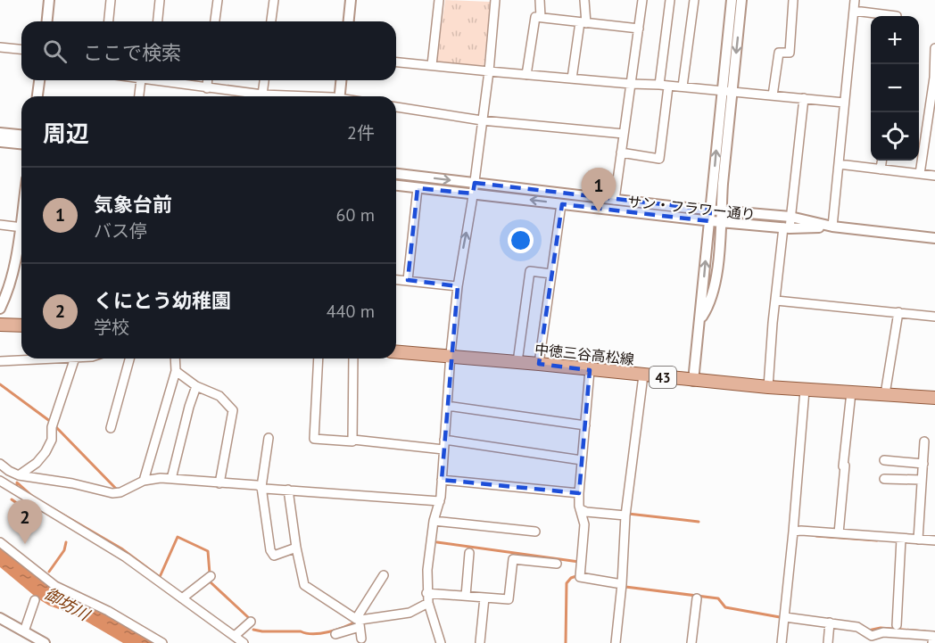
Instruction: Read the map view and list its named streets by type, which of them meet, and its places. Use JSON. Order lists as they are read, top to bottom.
{
  "streets": {
    "main road": ["中徳三谷高松線", "43"],
    "street": ["サン・フラワー通り"]
  },
  "water": ["御坊川"],
  "page": {
    "map_buttons": ["+", "−"],
    "search": "ここで検索",
    "heading": ["周辺", "2件"],
    "list": [
      {
        "mark": "1",
        "name": "気象台前",
        "note": "バス停",
        "value": "60 m"
      },
      {
        "mark": "2",
        "name": "くにとう幼稚園",
        "note": "学校",
        "value": "440 m"
      }
    ],
    "pins": ["1", "2"]
  }
}
